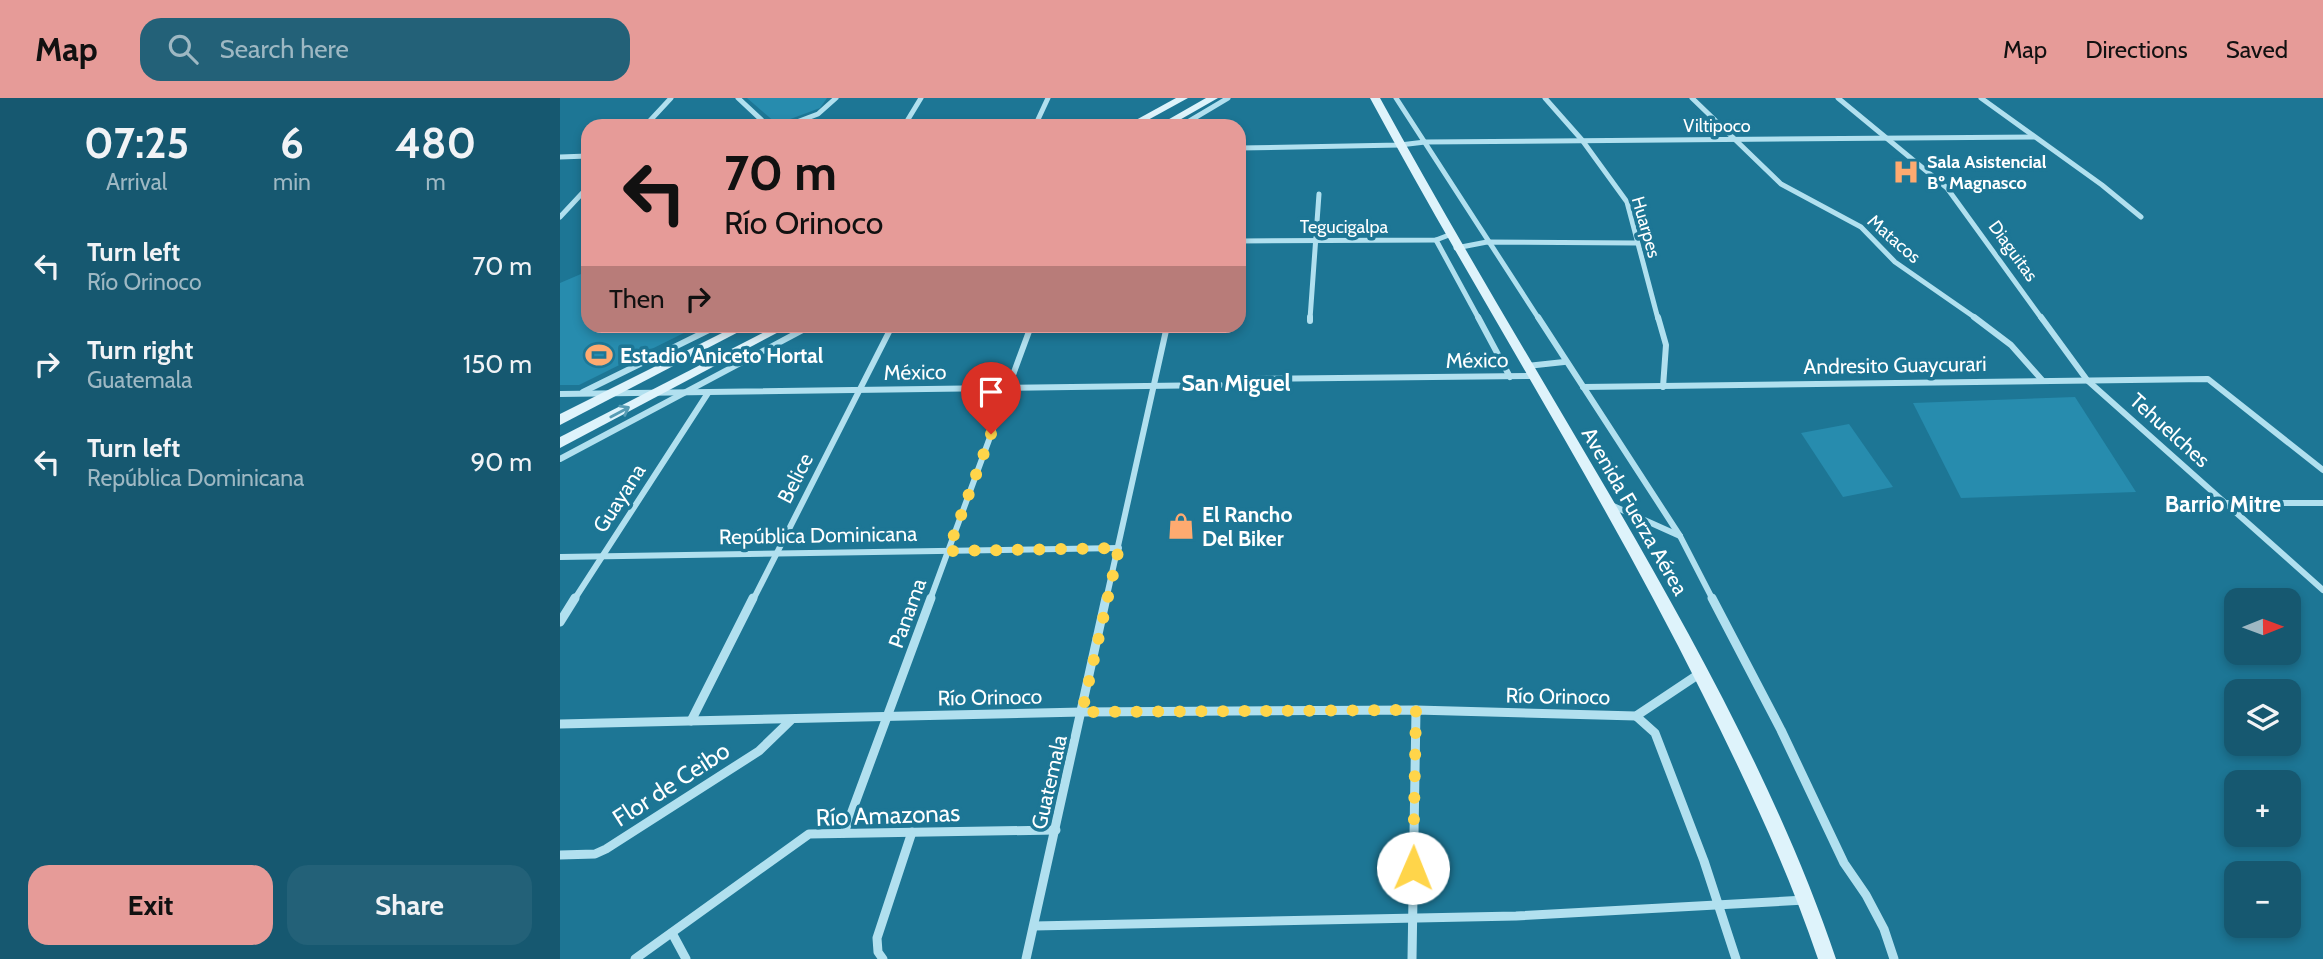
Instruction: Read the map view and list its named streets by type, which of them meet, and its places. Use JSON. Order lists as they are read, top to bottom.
{
  "streets": {
    "main road": ["Avenida Fuerza Aérea"],
    "street": [
      "Viltipoco",
      "Tegucigalpa",
      "Huarpes",
      "Matacos",
      "Diaguitas",
      "México",
      "Andresito Guaycurari",
      "Tehuelches",
      "Belice",
      "Guayana",
      "República Dominicana",
      "Panama",
      "Río Orinoco",
      "Guatemala",
      "Flor de Ceibo",
      "Río Amazonas"
    ]
  },
  "crossings": [
    ["Viltipoco", "Huarpes"],
    ["Viltipoco", "Matacos"],
    ["Viltipoco", "Diaguitas"],
    ["Viltipoco", "Avenida Fuerza Aérea"],
    ["Tegucigalpa", "Huarpes"],
    ["Tegucigalpa", "Avenida Fuerza Aérea"],
    ["Huarpes", "Andresito Guaycurari"],
    ["Matacos", "Andresito Guaycurari"],
    ["Diaguitas", "Andresito Guaycurari"],
    ["Diaguitas", "Tehuelches"],
    ["México", "Belice"],
    ["México", "Guayana"],
    ["México", "Avenida Fuerza Aérea"],
    ["México", "Panama"],
    ["México", "Guatemala"],
    ["Andresito Guaycurari", "Tehuelches"],
    ["Belice", "República Dominicana"],
    ["Belice", "Río Orinoco"],
    ["Guayana", "República Dominicana"],
    ["Avenida Fuerza Aérea", "Río Orinoco"],
    ["República Dominicana", "Panama"],
    ["República Dominicana", "Guatemala"],
    ["Panama", "Río Orinoco"],
    ["Panama", "Río Amazonas"],
    ["Río Orinoco", "Guatemala"],
    ["Río Orinoco", "Flor de Ceibo"],
    ["Guatemala", "Río Amazonas"]
  ],
  "districts": ["San Miguel", "Barrio Mitre"],
  "places": {
    "hospital": ["Sala Asistencial Bº Magnasco"],
    "sports": ["Estadio Aniceto Hortal"],
    "shop": ["El Rancho Del Biker"]
  },
  "north": "right",
  "page": {
    "header": "Map",
    "search": "Search here",
    "nav": ["Map", "Directions", "Saved"],
    "eta": [
      "07:25",
      "Arrival",
      "6",
      "min",
      "480",
      "m"
    ],
    "turn": ["70 m", "Río Orinoco"],
    "list": [
      {
        "name": "Turn left",
        "note": "Río Orinoco",
        "value": "70 m"
      },
      {
        "name": "Turn right",
        "note": "Guatemala",
        "value": "150 m"
      },
      {
        "name": "Turn left",
        "note": "República Dominicana",
        "value": "90 m"
      }
    ],
    "then": "Then",
    "map_buttons": ["+", "−"],
    "buttons": ["Exit", "Share"]
  }
}
